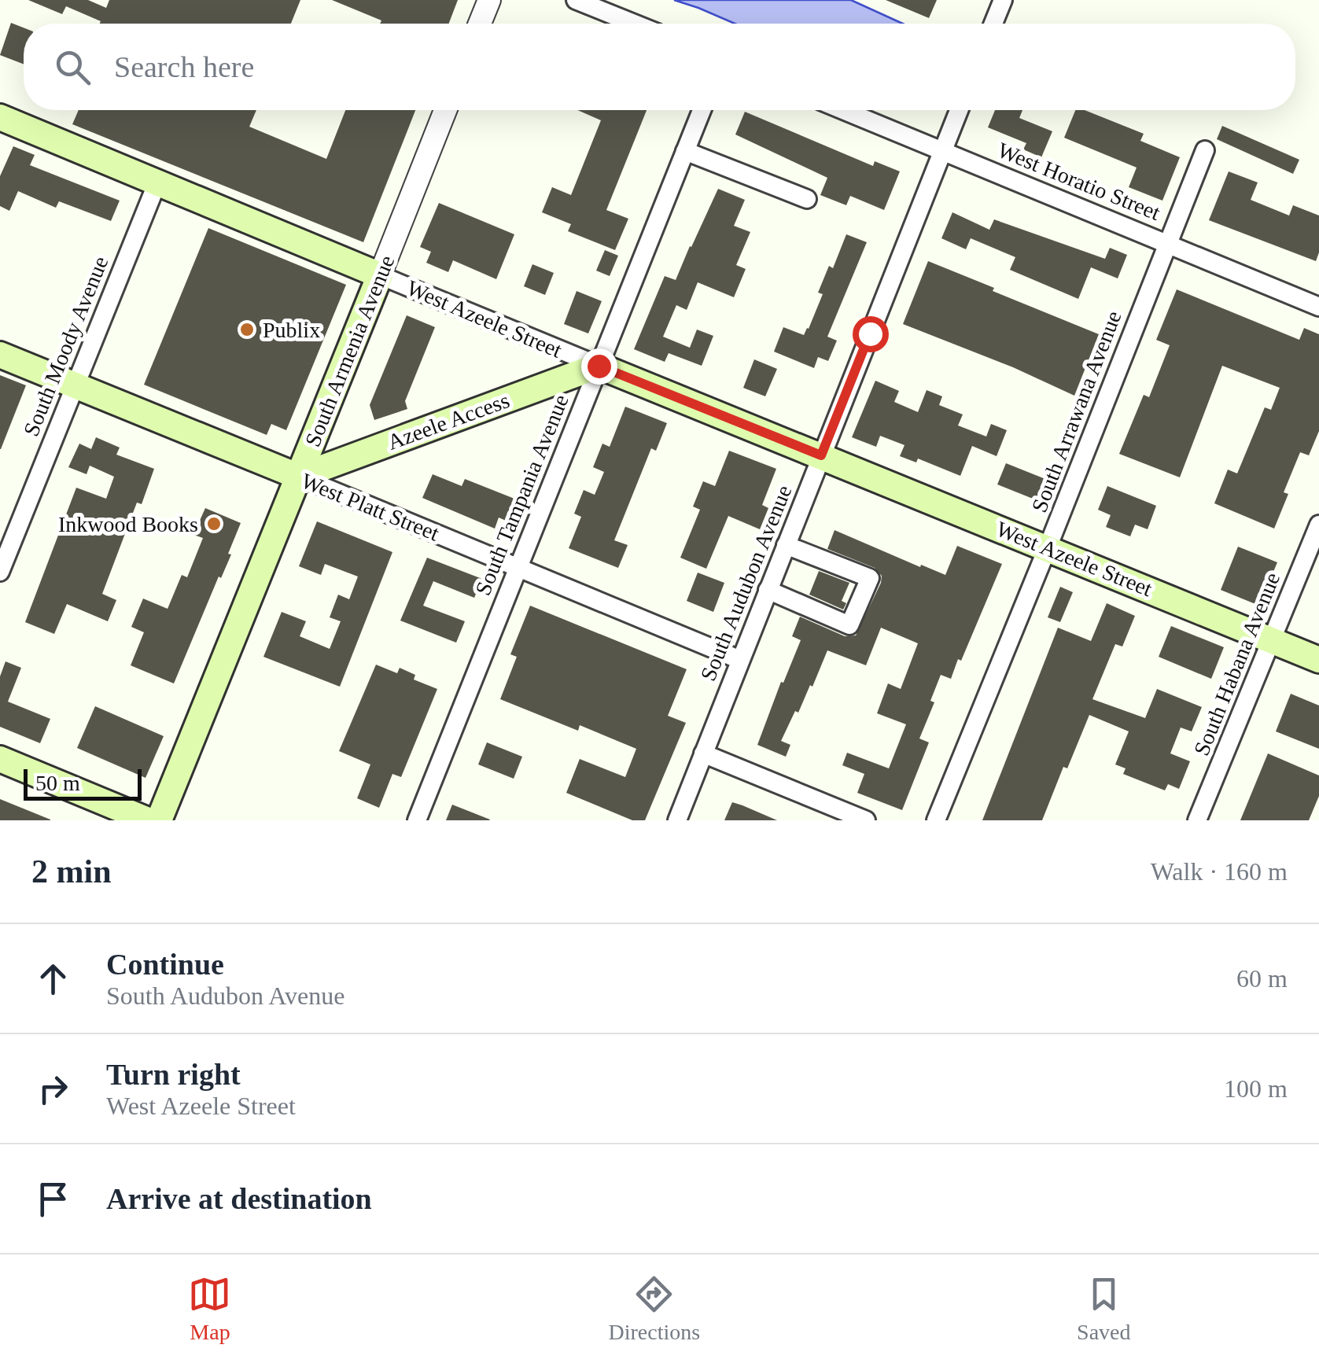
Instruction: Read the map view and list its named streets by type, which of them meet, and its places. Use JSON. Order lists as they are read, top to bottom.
{
  "streets": {
    "main road": [
      "West Azeele Street",
      "South Armenia Avenue",
      "Azeele Access",
      "West Platt Street"
    ],
    "street": [
      "West Horatio Street",
      "South Moody Avenue",
      "South Arrawana Avenue",
      "South Tampania Avenue",
      "South Audubon Avenue",
      "South Habana Avenue"
    ]
  },
  "crossings": [
    ["West Horatio Street", "South Arrawana Avenue"],
    ["West Horatio Street", "South Audubon Avenue"],
    ["West Azeele Street", "South Moody Avenue"],
    ["West Azeele Street", "South Armenia Avenue"],
    ["West Azeele Street", "South Arrawana Avenue"],
    ["West Azeele Street", "Azeele Access"],
    ["West Azeele Street", "South Tampania Avenue"],
    ["West Azeele Street", "South Audubon Avenue"],
    ["West Azeele Street", "South Habana Avenue"],
    ["South Moody Avenue", "West Platt Street"],
    ["South Armenia Avenue", "Azeele Access"],
    ["South Armenia Avenue", "West Platt Street"],
    ["Azeele Access", "South Tampania Avenue"],
    ["Azeele Access", "West Platt Street"],
    ["South Tampania Avenue", "West Platt Street"],
    ["West Platt Street", "South Audubon Avenue"]
  ],
  "places": ["Publix", "Inkwood Books"],
  "scale_bar": "50 m",
  "page": {
    "search": "Search here",
    "scale": "50 m",
    "heading": ["2 min", "Walk · 160 m"],
    "list": [
      ["Continue", "South Audubon Avenue", "60 m"],
      ["Turn right", "West Azeele Street", "100 m"],
      "Arrive at destination"
    ],
    "nav": ["Map", "Directions", "Saved"]
  }
}
